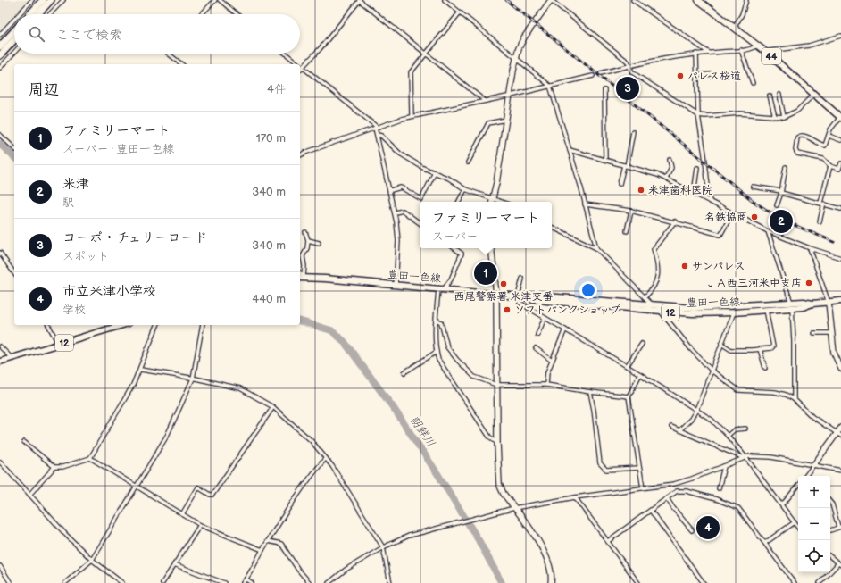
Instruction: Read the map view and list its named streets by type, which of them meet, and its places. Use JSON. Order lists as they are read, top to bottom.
{
  "streets": {
    "main road": ["44", "豊田一色線", "12"]
  },
  "water": ["朝鮮川"],
  "places": [
    "パレス桜道",
    "米津歯科医院",
    "名鉄協商",
    "サンパレス",
    "ＪＡ西三河米中支店",
    "西尾警察署 米津交番",
    "ソフトバンクショップ"
  ],
  "page": {
    "search": "ここで検索",
    "heading": ["周辺", "4件"],
    "pins": [
      "3",
      "2",
      "1",
      "4"
    ],
    "list": [
      {
        "mark": "1",
        "name": "ファミリーマート",
        "note": "スーパー · 豊田一色線",
        "value": "170 m"
      },
      {
        "mark": "2",
        "name": "米津",
        "note": "駅",
        "value": "340 m"
      },
      {
        "mark": "3",
        "name": "コーポ・チェリーロード",
        "note": "スポット",
        "value": "340 m"
      },
      {
        "mark": "4",
        "name": "市立米津小学校",
        "note": "学校",
        "value": "440 m"
      }
    ],
    "popup": ["ファミリーマート", "スーパー"],
    "map_buttons": ["+", "−"]
  }
}
